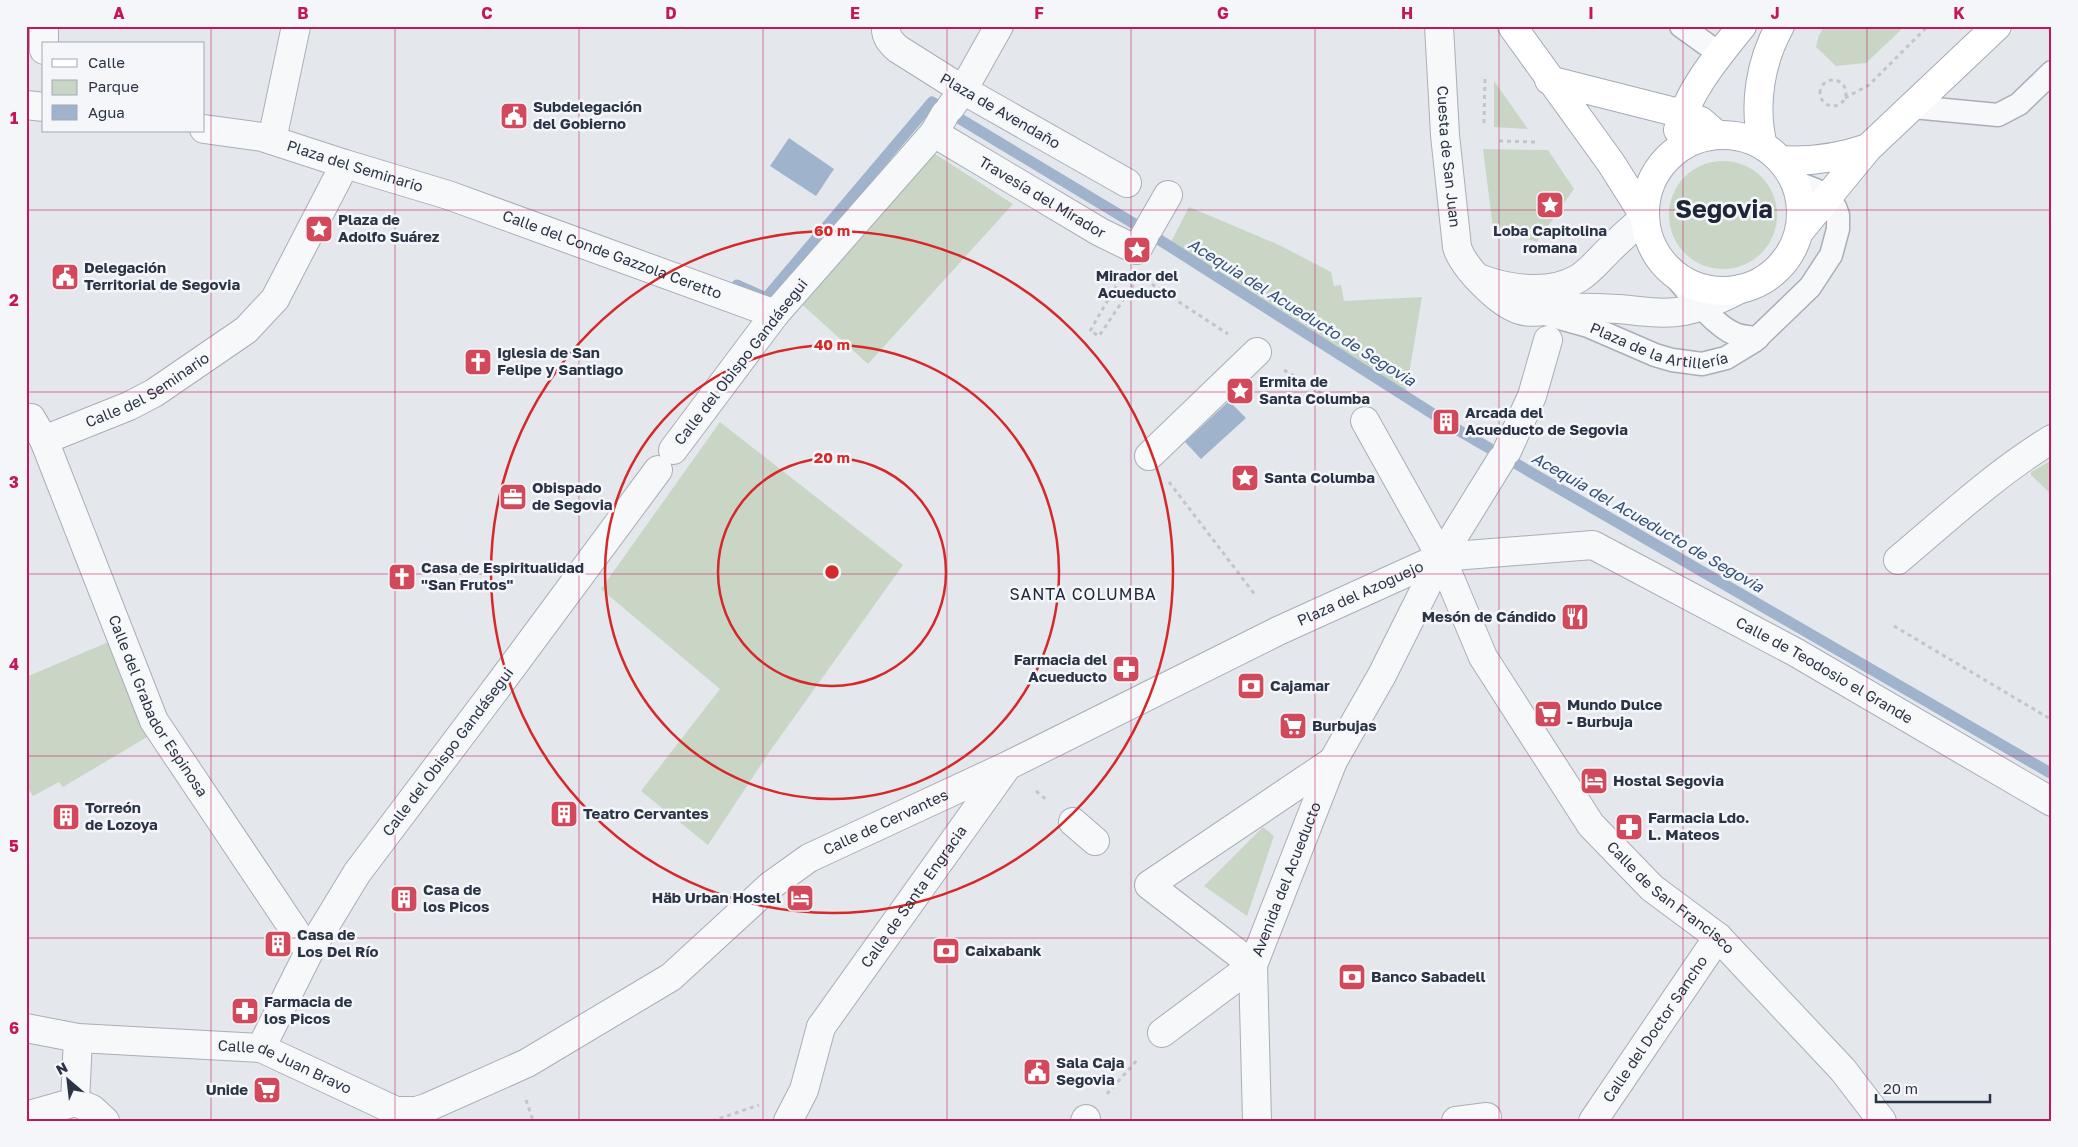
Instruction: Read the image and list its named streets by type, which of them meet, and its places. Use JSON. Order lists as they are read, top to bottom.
{
  "streets": {
    "main road": ["Plaza de la Artillería"],
    "street": [
      "Plaza de Avendaño",
      "Cuesta de San Juan",
      "Plaza del Seminario",
      "Travesía del Mirador",
      "Calle del Conde Gazzola Ceretto",
      "Calle del Obispo Gandásegui",
      "Calle del Seminario",
      "Plaza del Azoguejo",
      "Calle de Teodosio el Grande",
      "Calle del Grabador Espinosa",
      "Calle de Cervantes",
      "Avenida del Acueducto",
      "Calle de Santa Engracia",
      "Calle de San Francisco",
      "Calle del Doctor Sancho",
      "Calle de Juan Bravo"
    ]
  },
  "crossings": [
    ["Plaza de Avendaño", "Travesía del Mirador"],
    ["Plaza de Avendaño", "Calle del Obispo Gandásegui"],
    ["Cuesta de San Juan", "Plaza de la Artillería"],
    ["Cuesta de San Juan", "Plaza del Azoguejo"],
    ["Plaza del Seminario", "Calle del Conde Gazzola Ceretto"],
    ["Plaza del Seminario", "Calle del Seminario"],
    ["Travesía del Mirador", "Calle del Obispo Gandásegui"],
    ["Calle del Conde Gazzola Ceretto", "Calle del Obispo Gandásegui"],
    ["Plaza de la Artillería", "Plaza del Azoguejo"],
    ["Calle del Obispo Gandásegui", "Calle del Grabador Espinosa"],
    ["Calle del Obispo Gandásegui", "Calle de Juan Bravo"],
    ["Calle del Seminario", "Calle del Grabador Espinosa"],
    ["Plaza del Azoguejo", "Calle de Teodosio el Grande"],
    ["Plaza del Azoguejo", "Calle de Cervantes"],
    ["Plaza del Azoguejo", "Avenida del Acueducto"],
    ["Plaza del Azoguejo", "Calle de San Francisco"],
    ["Calle de Cervantes", "Calle de Santa Engracia"],
    ["Calle de Cervantes", "Calle de Juan Bravo"],
    ["Calle de San Francisco", "Calle del Doctor Sancho"]
  ],
  "districts": ["Segovia", "SANTA COLUMBA"],
  "water": ["Acequia del Acueducto de Segovia"],
  "places": {
    "public building": ["Subdelegación del Gobierno", "Delegación Territorial de Segovia", "Sala Caja Segovia"],
    "place": [
      "Loba Capitolina romana",
      "Plaza de Adolfo Suárez",
      "Mirador del Acueducto",
      "Ermita de Santa Columba",
      "Santa Columba"
    ],
    "church": ["Iglesia de San Felipe y Santiago", "Casa de Espiritualidad \"San Frutos\""],
    "building": [
      "Arcada del Acueducto de Segovia",
      "Teatro Cervantes",
      "Torreón de Lozoya",
      "Casa de los Picos",
      "Casa de Los Del Río"
    ],
    "office": ["Obispado de Segovia"],
    "restaurant": ["Mesón de Cándido"],
    "pharmacy": ["Farmacia del Acueducto", "Farmacia Ldo. L. Mateos", "Farmacia de los Picos"],
    "bank": ["Cajamar", "Caixabank", "Banco Sabadell"],
    "supermarket": ["Mundo Dulce - Burbuja", "Burbujas", "Unide"],
    "hotel": ["Hostal Segovia", "Häb Urban Hostel"]
  },
  "legend": ["Calle", "Parque", "Agua"],
  "scale_bar": "20 m",
  "north": "top left",
  "grid": {
    "columns": [
      "A",
      "B",
      "C",
      "D",
      "E",
      "F",
      "G",
      "H",
      "I",
      "J",
      "K"
    ],
    "rows": [
      "1",
      "2",
      "3",
      "4",
      "5",
      "6"
    ]
  },
  "rings": ["60 m", "40 m", "20 m"]
}
